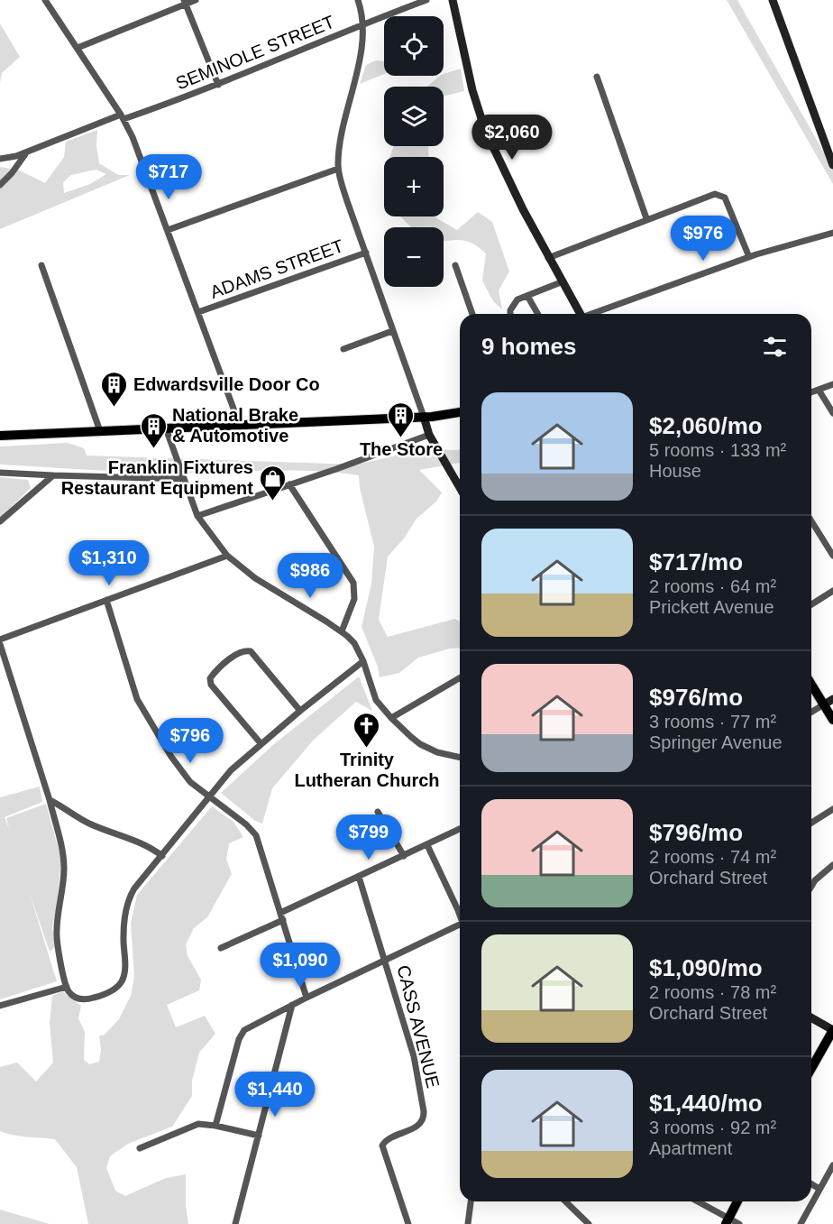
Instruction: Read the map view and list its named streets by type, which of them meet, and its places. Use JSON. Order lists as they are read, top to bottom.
{
  "streets": {
    "street": ["SEMINOLE STREET", "ADAMS STREET", "CASS AVENUE"]
  },
  "places": {
    "building": ["Edwardsville Door Co", "The Store", "National Brake & Automotive"],
    "shop": ["Franklin Fixtures Restaurant Equipment"],
    "church": ["Trinity Lutheran Church"]
  },
  "page": {
    "map_buttons": ["+", "−"],
    "price": [
      "$2,060",
      "$717",
      "$976",
      "$1,310",
      "$986",
      "$796",
      "$799",
      "$1,090",
      "$1,440"
    ],
    "heading": "9 homes",
    "list": [
      {
        "name": "$2,060/mo",
        "note": "5 rooms · 133 m² · House"
      },
      {
        "name": "$717/mo",
        "note": "2 rooms · 64 m² · Prickett Avenue"
      },
      {
        "name": "$976/mo",
        "note": "3 rooms · 77 m² · Springer Avenue"
      },
      {
        "name": "$796/mo",
        "note": "2 rooms · 74 m² · Orchard Street"
      },
      {
        "name": "$1,090/mo",
        "note": "2 rooms · 78 m² · Orchard Street"
      },
      {
        "name": "$1,440/mo",
        "note": "3 rooms · 92 m² · Apartment"
      }
    ]
  }
}
